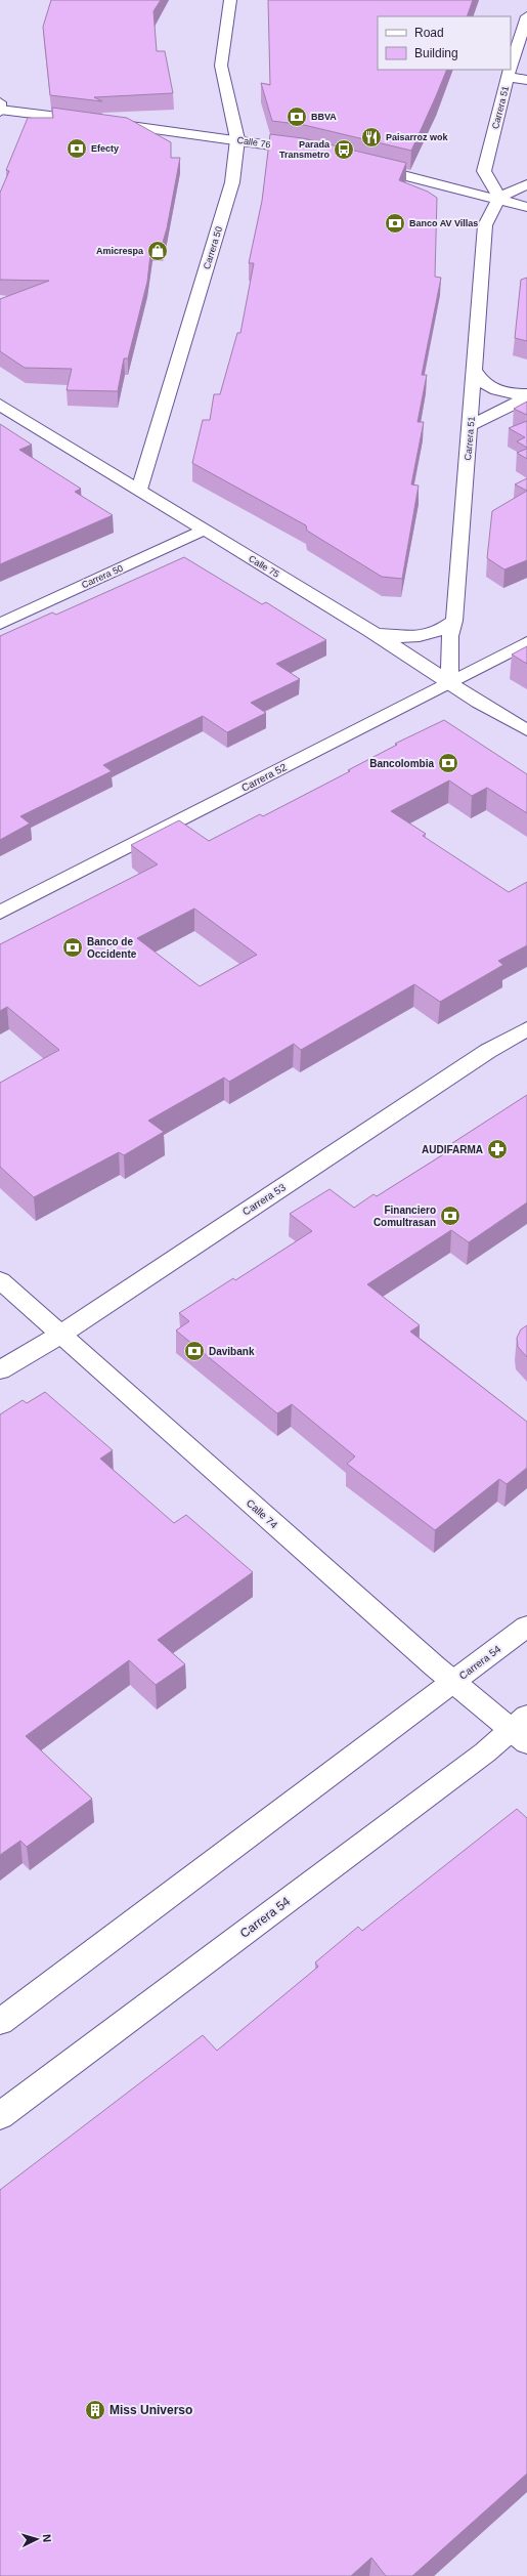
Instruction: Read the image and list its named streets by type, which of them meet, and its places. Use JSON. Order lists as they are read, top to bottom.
{
  "streets": {
    "street": [
      "Carrera 51",
      "Calle 76",
      "Carrera 50",
      "Calle 75",
      "Carrera 52",
      "Carrera 53",
      "Calle 74",
      "Carrera 54"
    ]
  },
  "crossings": [
    ["Carrera 51", "Calle 75"],
    ["Carrera 51", "Carrera 52"],
    ["Calle 76", "Carrera 50"],
    ["Carrera 50", "Calle 75"],
    ["Calle 75", "Carrera 52"],
    ["Carrera 53", "Calle 74"],
    ["Calle 74", "Carrera 54"]
  ],
  "places": {
    "bank": [
      "BBVA",
      "Efecty",
      "Banco AV Villas",
      "Bancolombia",
      "Banco de Occidente",
      "Financiero Comultrasan",
      "Davibank"
    ],
    "restaurant": ["Paisarroz wok"],
    "bus stop": ["Parada Transmetro"],
    "shop": ["Amicrespa"],
    "pharmacy": ["AUDIFARMA"],
    "building": ["Miss Universo"]
  },
  "legend": ["Road", "Building"],
  "north": "right"
}
